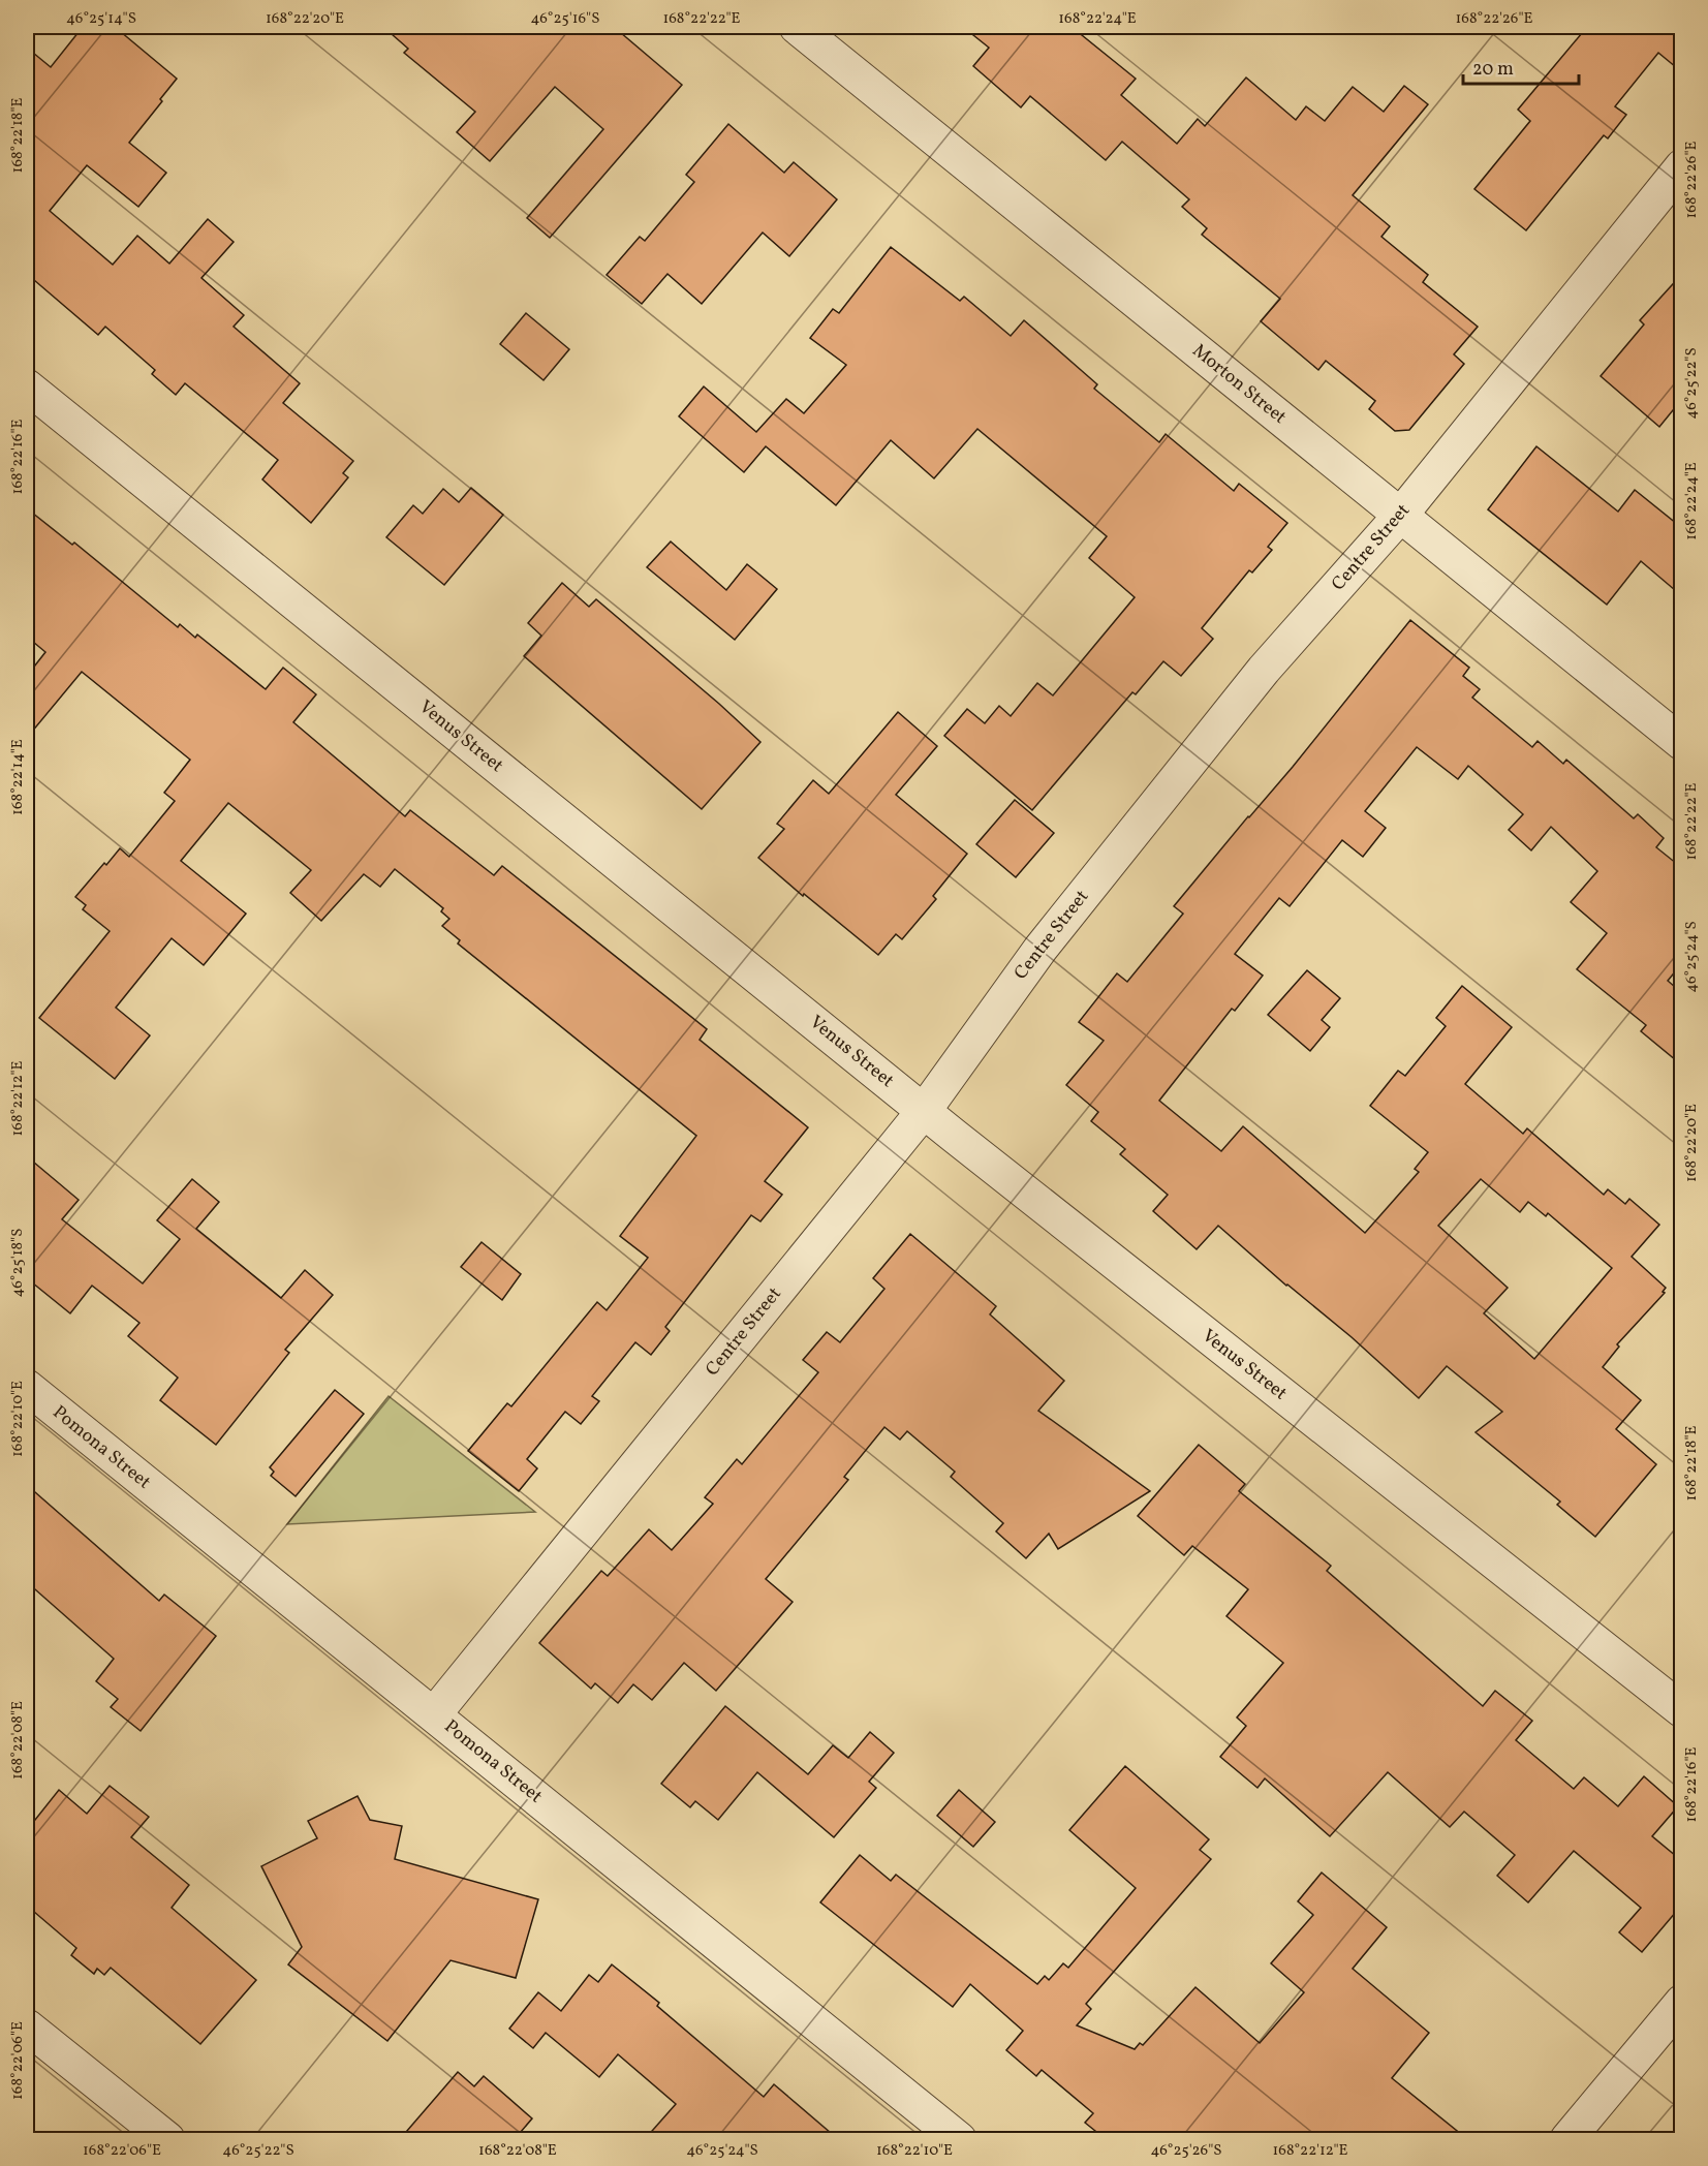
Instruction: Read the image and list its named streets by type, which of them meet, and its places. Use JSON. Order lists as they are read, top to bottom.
{
  "streets": {
    "street": [
      "Morton Street",
      "Centre Street",
      "Venus Street",
      "Pomona Street"
    ]
  },
  "crossings": [
    ["Morton Street", "Centre Street"],
    ["Centre Street", "Venus Street"],
    ["Centre Street", "Pomona Street"]
  ],
  "scale_bar": "20 m",
  "coordinates": [
    "46°25'14\"S",
    "168°22'20\"E",
    "46°25'16\"S",
    "168°22'22\"E",
    "168°22'24\"E",
    "168°22'26\"E",
    "168°22'18\"E",
    "46°25'22\"S",
    "168°22'16\"E",
    "168°22'14\"E",
    "46°25'24\"S",
    "168°22'12\"E",
    "46°25'18\"S",
    "168°22'10\"E",
    "168°22'08\"E",
    "168°22'06\"E",
    "46°25'26\"S"
  ]
}
